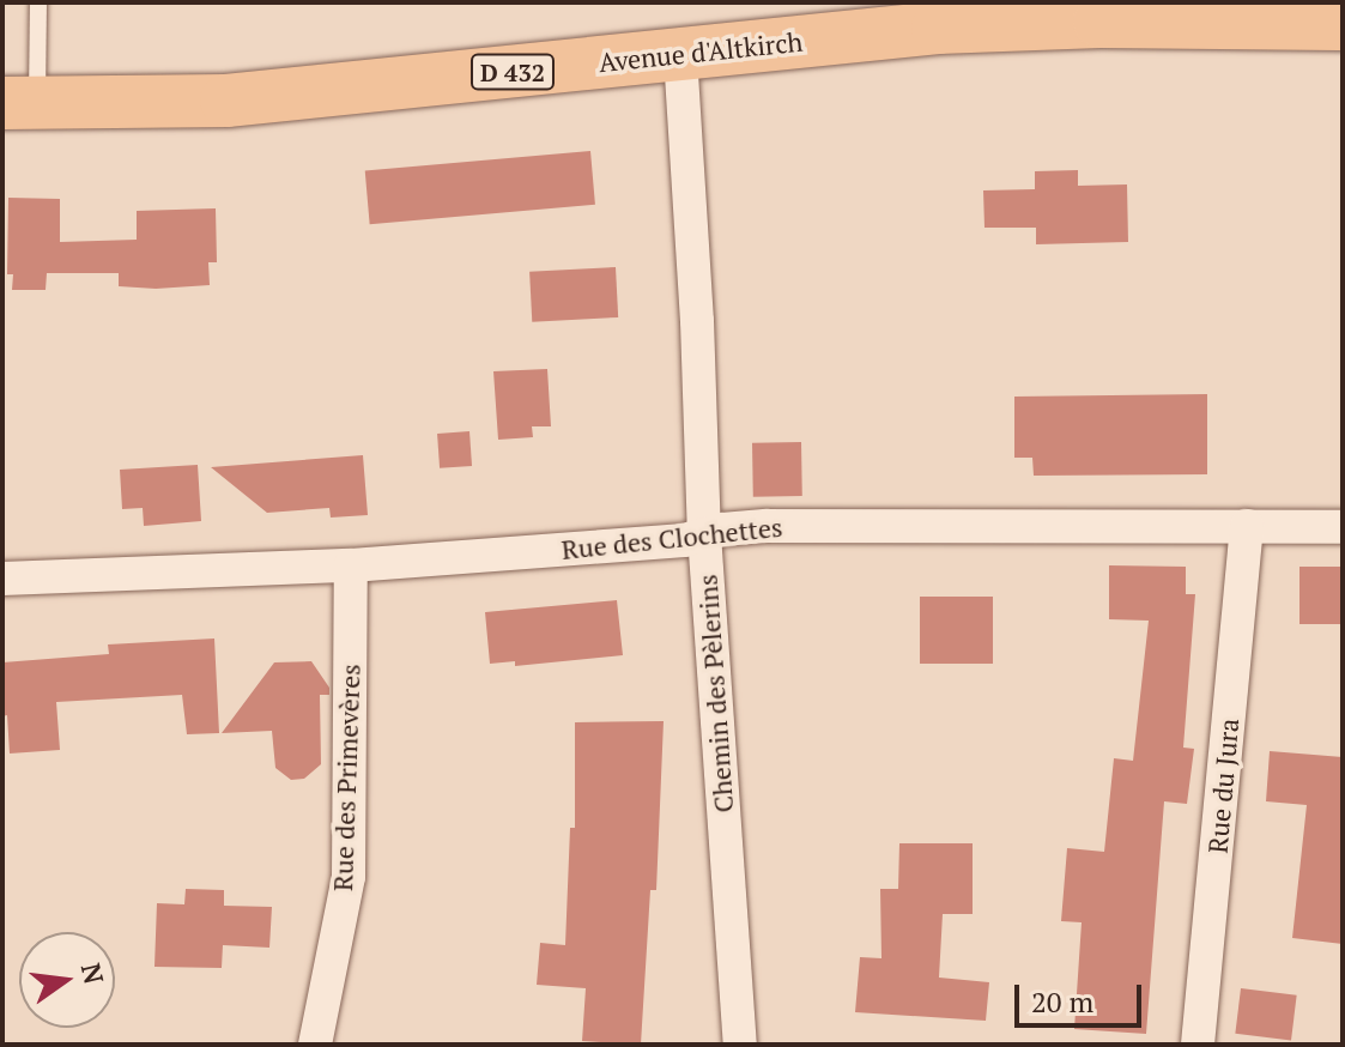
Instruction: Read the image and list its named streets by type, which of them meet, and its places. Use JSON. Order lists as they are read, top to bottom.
{
  "streets": {
    "main road": ["Avenue d'Altkirch", "D 432"],
    "street": [
      "Rue des Clochettes",
      "Chemin des Pèlerins",
      "Rue des Primevères",
      "Rue du Jura"
    ]
  },
  "crossings": [
    ["Avenue d'Altkirch", "Chemin des Pèlerins"],
    ["Rue des Clochettes", "Chemin des Pèlerins"],
    ["Rue des Clochettes", "Rue des Primevères"],
    ["Rue des Clochettes", "Rue du Jura"]
  ],
  "scale_bar": "20 m",
  "north": "right"
}
